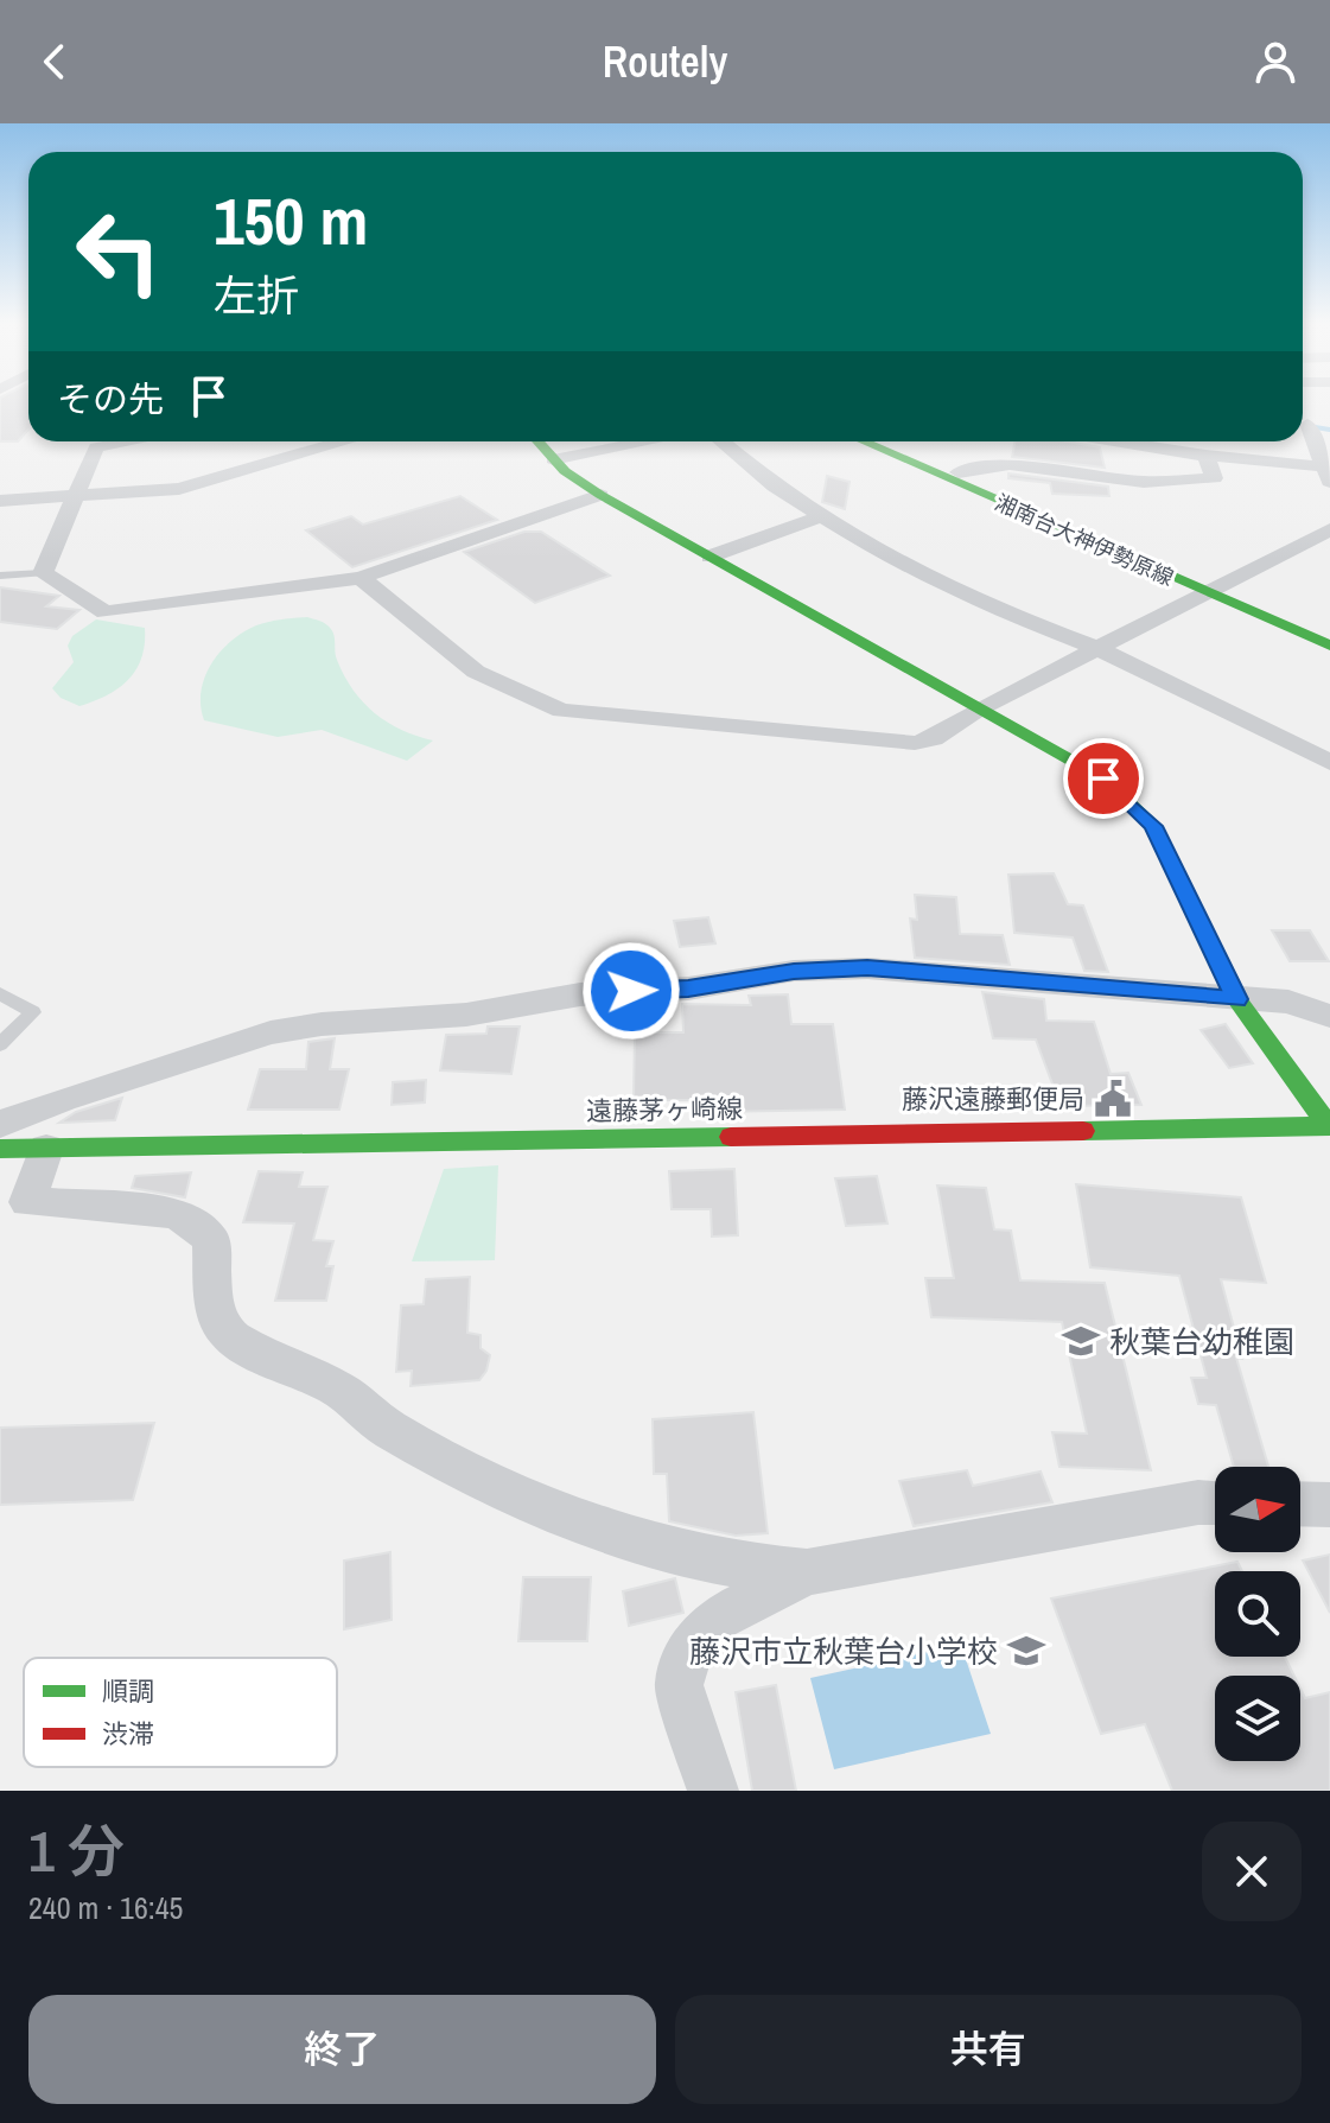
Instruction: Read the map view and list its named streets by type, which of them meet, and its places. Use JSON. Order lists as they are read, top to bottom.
{
  "streets": {
    "street": ["湘南台大神伊勢原線", "遠藤茅ヶ崎線"]
  },
  "places": {
    "public building": ["藤沢遠藤郵便局"],
    "school or university": ["秋葉台幼稚園", "藤沢市立秋葉台小学校"]
  },
  "legend": ["順調", "渋滞"],
  "north": "right",
  "page": {
    "header": "Routely",
    "turn": ["150 m", "左折"],
    "then": "その先",
    "heading": ["1 分", "240 m · 16:45"],
    "buttons": ["終了", "共有"]
  }
}
